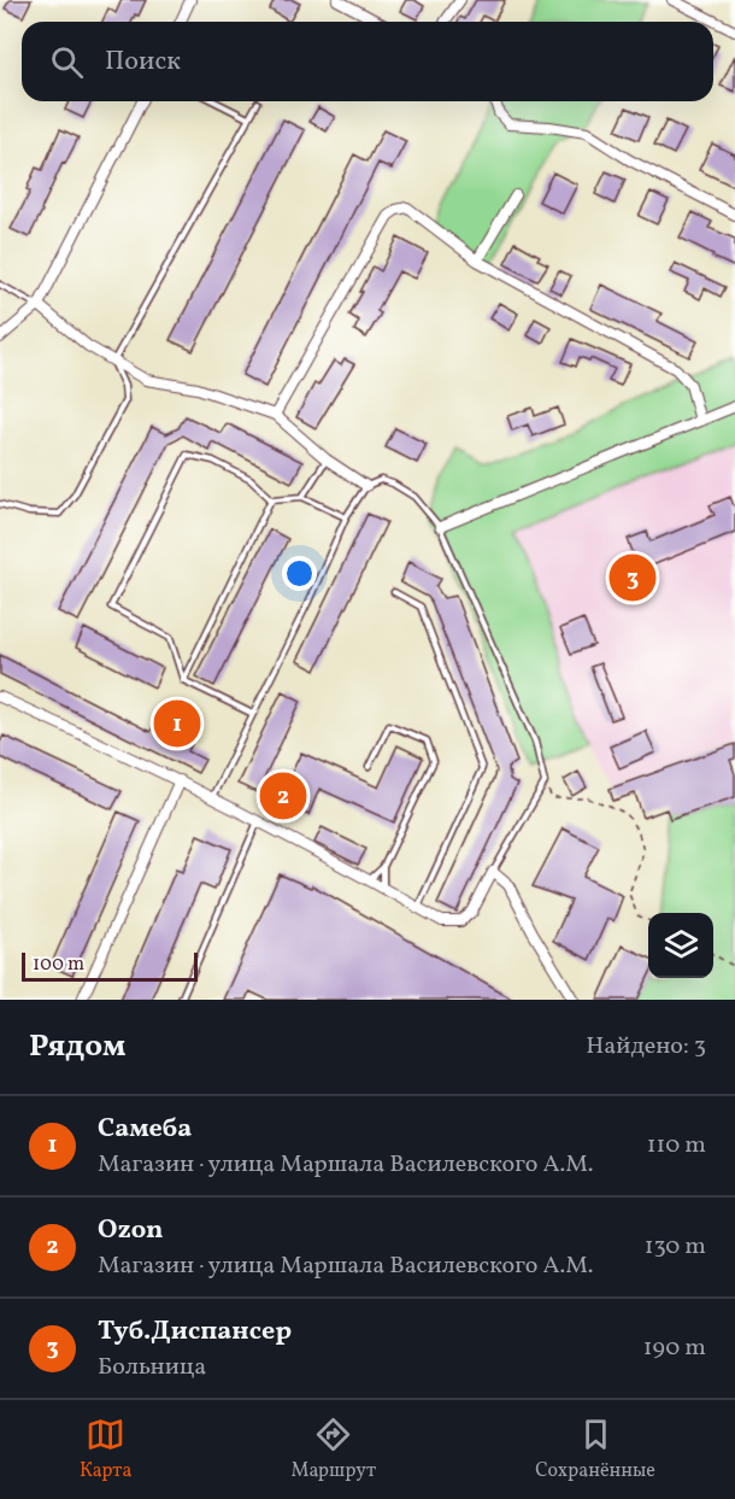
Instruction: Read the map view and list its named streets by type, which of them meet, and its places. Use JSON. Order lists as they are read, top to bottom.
{
  "scale_bar": "100 m",
  "page": {
    "search": "Поиск",
    "pins": ["3", "1", "2"],
    "scale": "100 m",
    "heading": ["Рядом", "Найдено: 3"],
    "list": [
      {
        "mark": "1",
        "name": "Самеба",
        "note": "Магазин · улица Маршала Василевского А.М.",
        "value": "110 m"
      },
      {
        "mark": "2",
        "name": "Ozon",
        "note": "Магазин · улица Маршала Василевского А.М.",
        "value": "130 m"
      },
      {
        "mark": "3",
        "name": "Туб.Диспансер",
        "note": "Больница",
        "value": "190 m"
      }
    ],
    "nav": ["Карта", "Маршрут", "Сохранённые"]
  }
}
